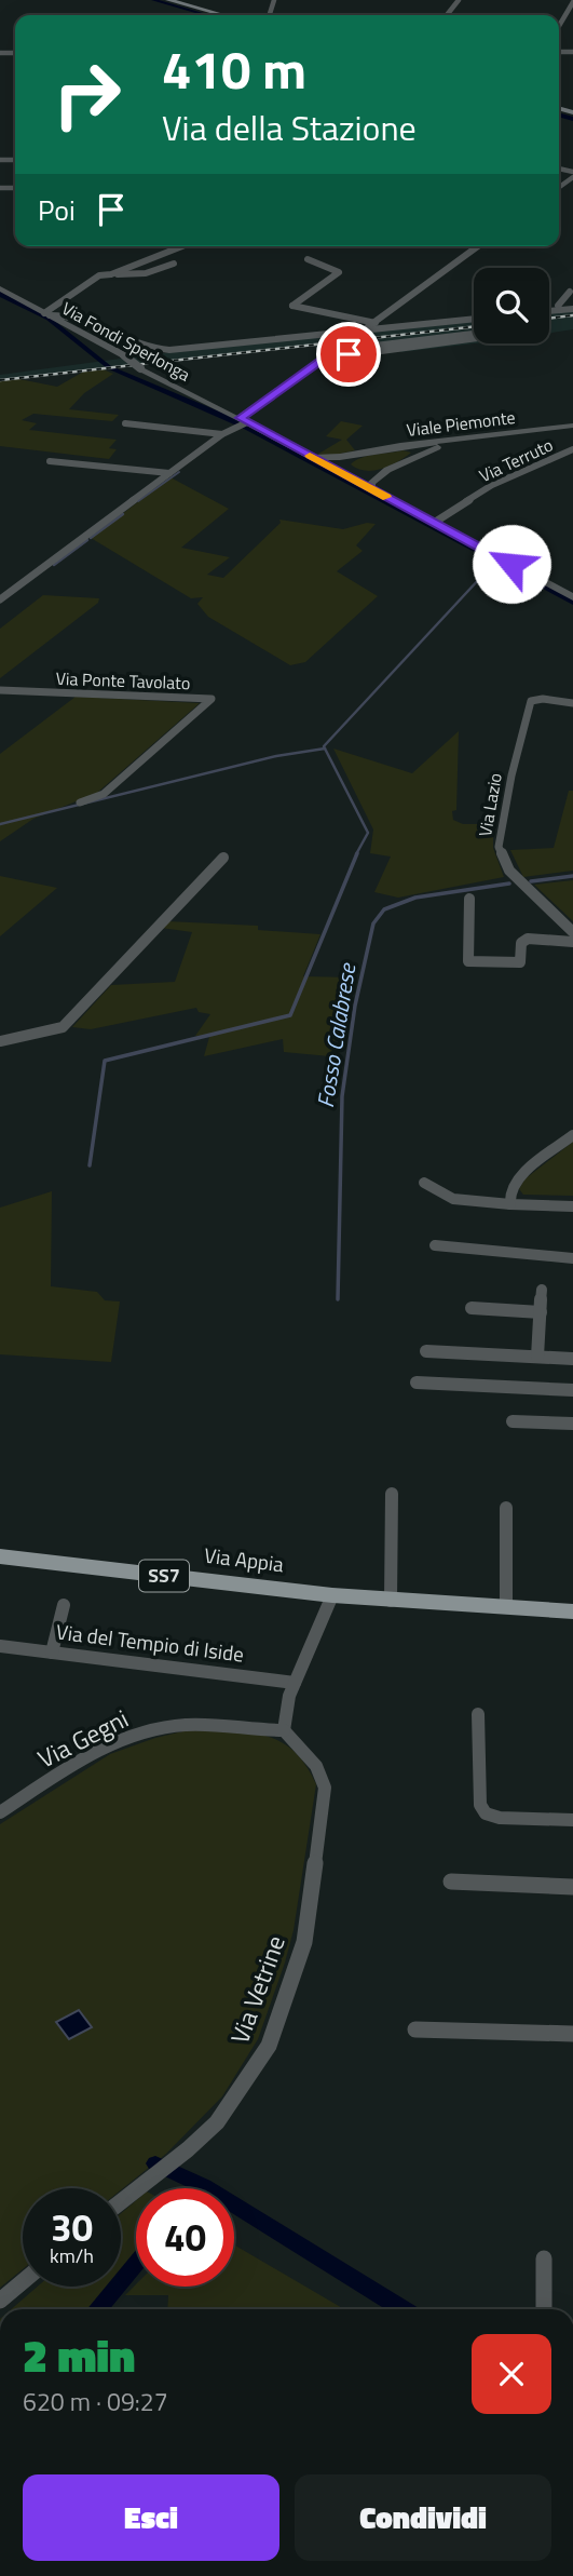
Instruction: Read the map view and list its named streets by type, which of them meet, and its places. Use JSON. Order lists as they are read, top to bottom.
{
  "streets": {
    "main road": ["Via Appia", "SS7"],
    "street": [
      "Via Fondi Sperlonga",
      "Viale Piemonte",
      "Via Terruto",
      "Via Ponte Tavolato",
      "Via Lazio",
      "Via del Tempio di Iside",
      "Via Gegni",
      "Via Vetrine"
    ]
  },
  "crossings": [
    ["Via Fondi Sperlonga", "Viale Piemonte"],
    ["Via Fondi Sperlonga", "Via Terruto"],
    ["Via Appia", "SS7"],
    ["Via Gegni", "Via Vetrine"]
  ],
  "water": ["Fosso Calabrese"],
  "page": {
    "turn": ["410 m", "Via della Stazione"],
    "then": "Poi",
    "speed": "30 km/h",
    "limit": "40",
    "heading": ["2 min", "620 m · 09:27"],
    "buttons": ["Esci", "Condividi"]
  }
}
